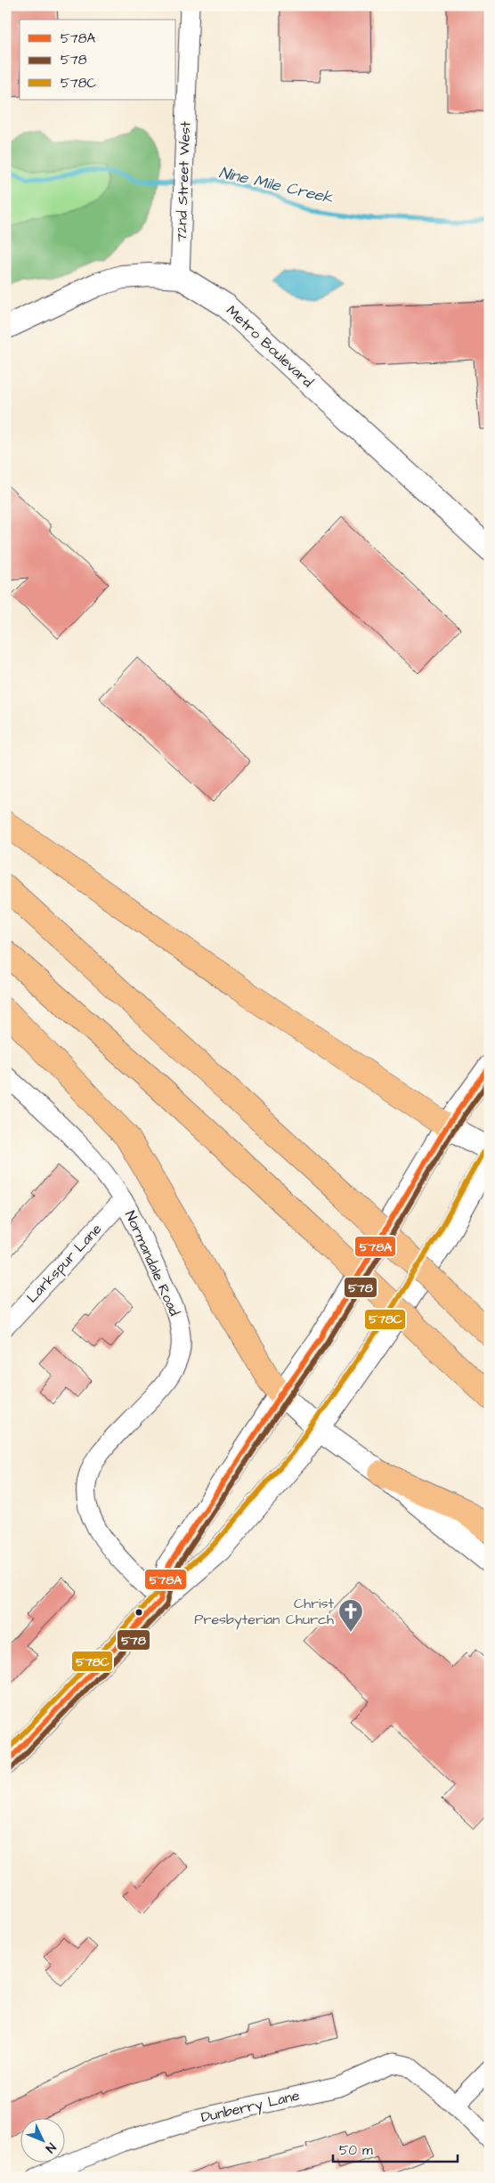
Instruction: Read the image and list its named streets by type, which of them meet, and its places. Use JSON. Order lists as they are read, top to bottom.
{
  "streets": {
    "street": [
      "72nd Street West",
      "Metro Boulevard",
      "Larkspur Lane",
      "Normandale Road",
      "Dunberry Lane"
    ]
  },
  "crossings": [
    ["72nd Street West", "Metro Boulevard"],
    ["Larkspur Lane", "Normandale Road"]
  ],
  "water": ["Nine Mile Creek"],
  "places": {
    "church": ["Christ Presbyterian Church"]
  },
  "lines": ["transit line 578A", "transit line 578", "transit line 578C"],
  "legend": ["578A", "578", "578C"],
  "scale_bar": "50 m",
  "north": "bottom right"
}
